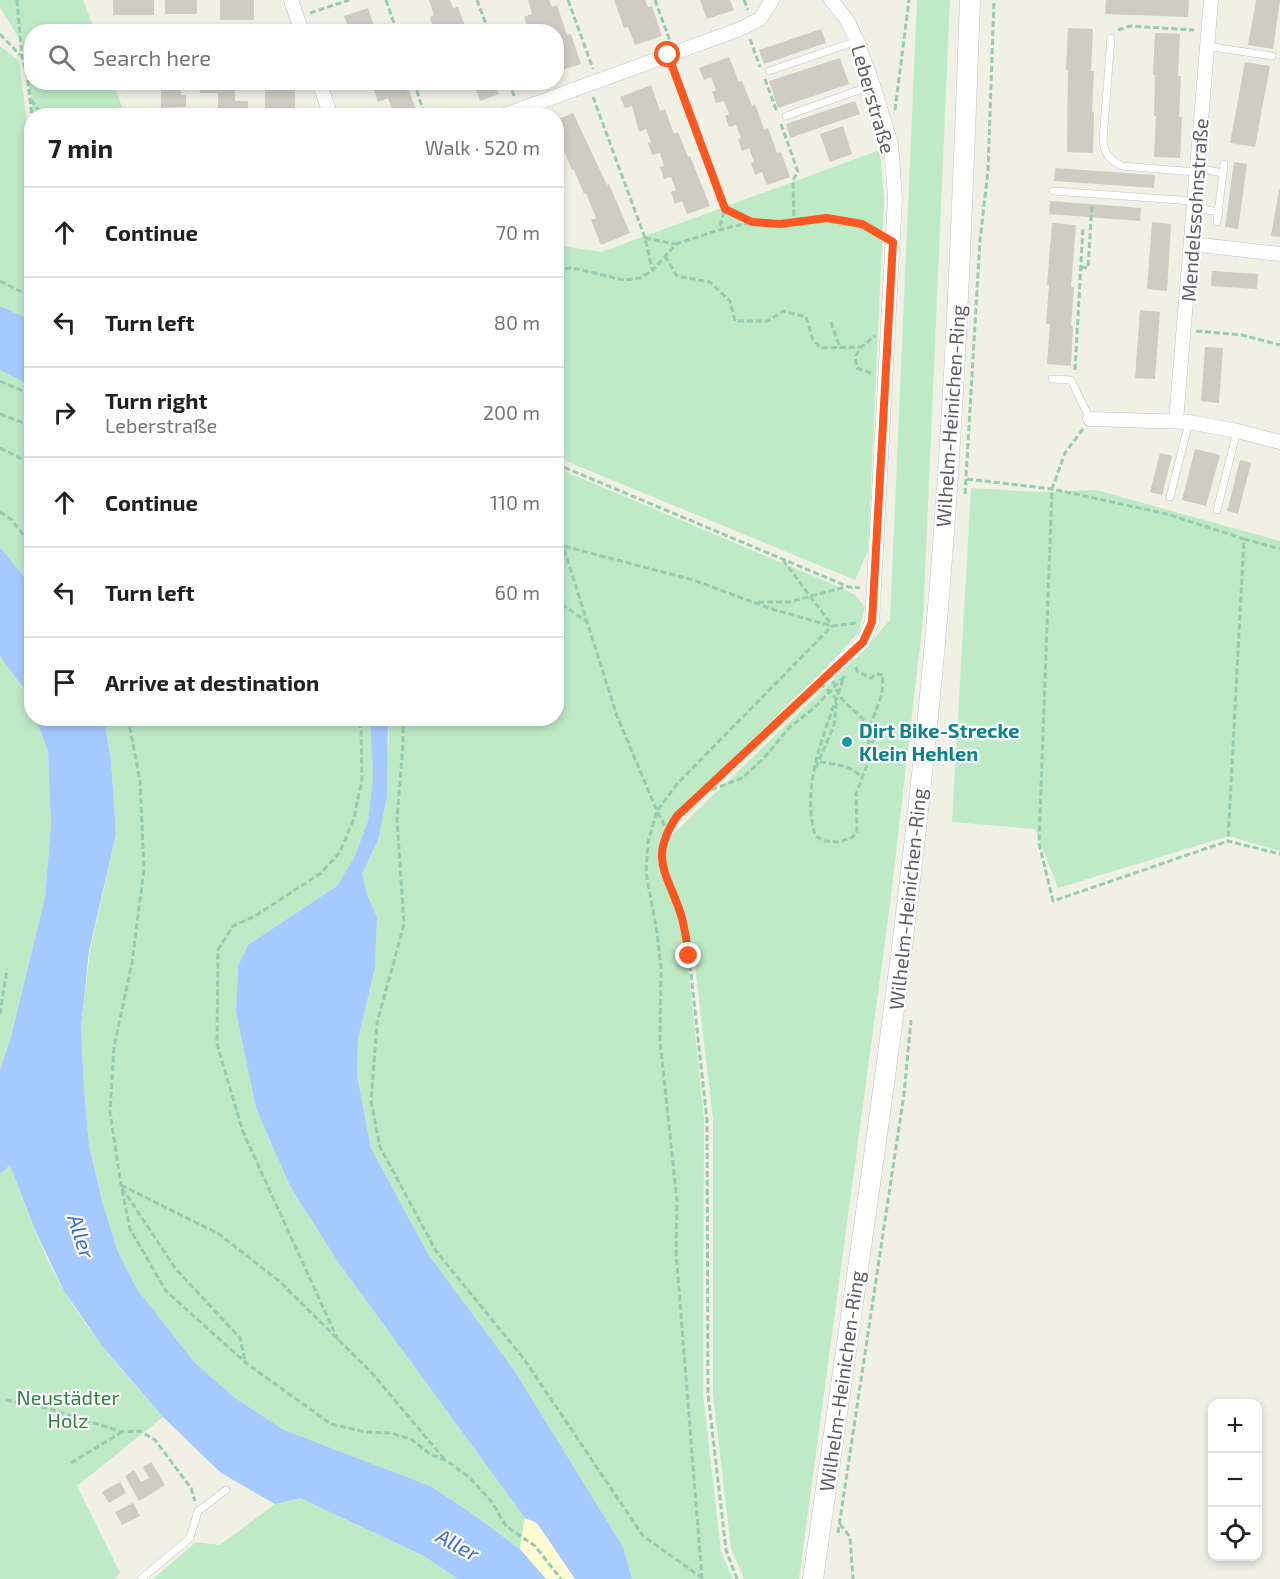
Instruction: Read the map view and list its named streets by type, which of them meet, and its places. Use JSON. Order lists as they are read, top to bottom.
{
  "streets": {
    "main road": ["Wilhelm-Heinichen-Ring"],
    "street": ["Leberstraße", "Mendelssohnstraße"]
  },
  "water": ["Aller"],
  "parks": ["Neustädter Holz"],
  "places": ["Dirt Bike-Strecke Klein Hehlen"],
  "page": {
    "search": "Search here",
    "heading": ["7 min", "Walk · 520 m"],
    "list": [
      ["Continue", "70 m"],
      ["Turn left", "80 m"],
      ["Turn right", "Leberstraße", "200 m"],
      ["Continue", "110 m"],
      ["Turn left", "60 m"],
      "Arrive at destination"
    ],
    "map_buttons": ["+", "−"]
  }
}
